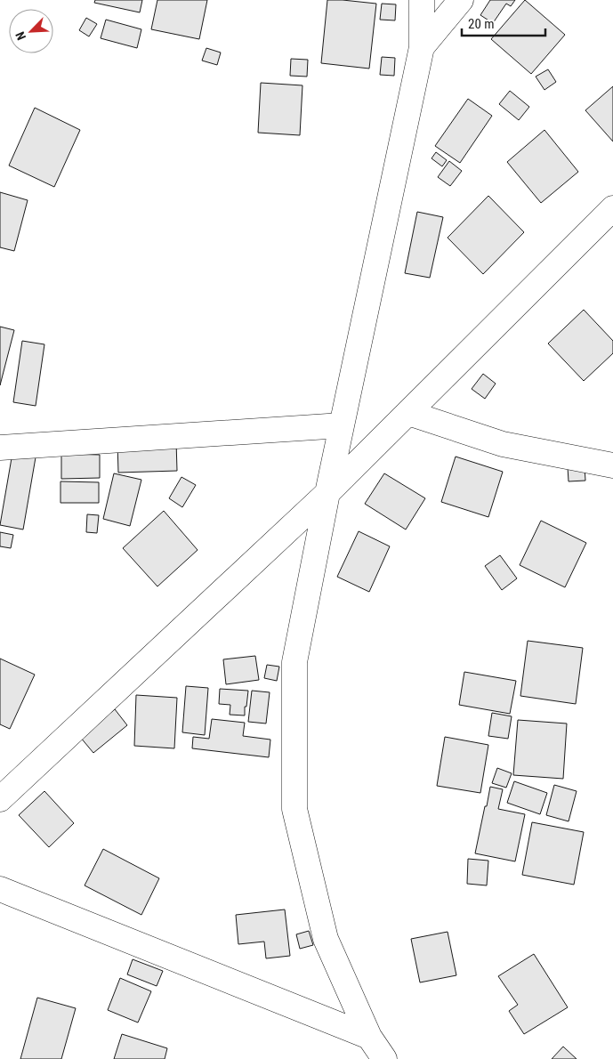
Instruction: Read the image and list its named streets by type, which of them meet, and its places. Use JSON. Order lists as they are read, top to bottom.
{
  "scale_bar": "20 m",
  "north": "bottom left"
}
